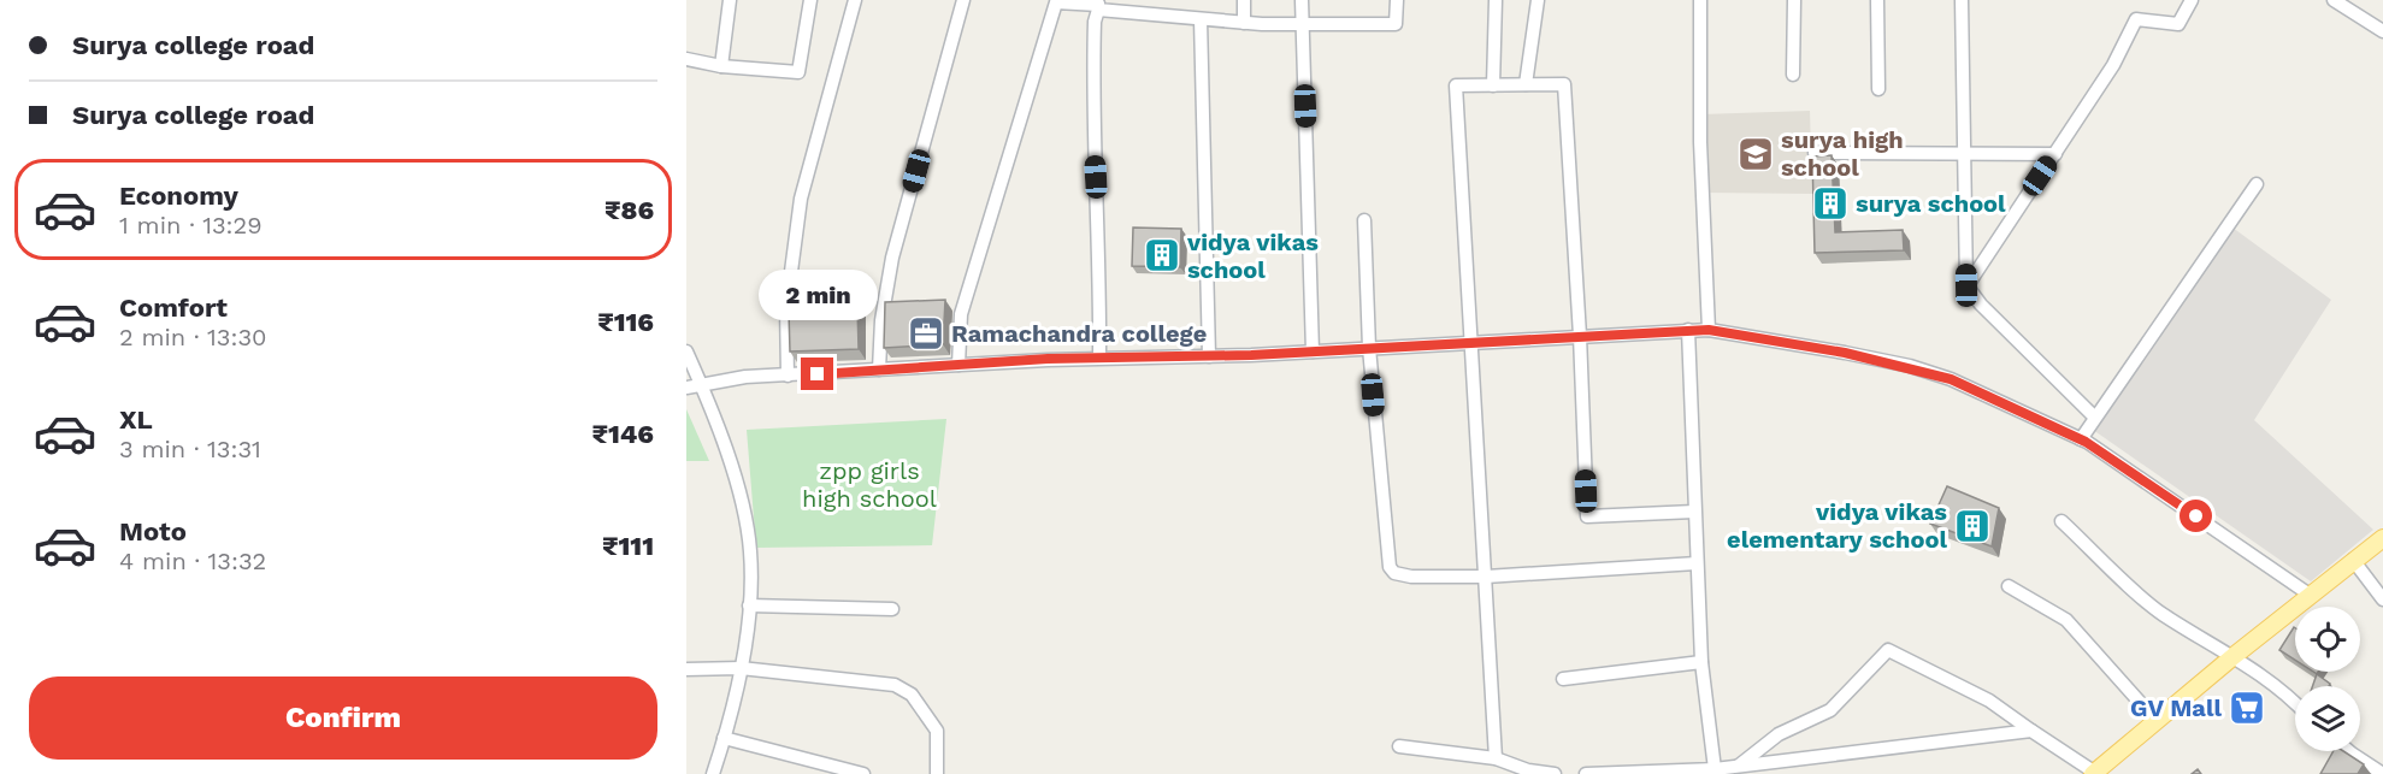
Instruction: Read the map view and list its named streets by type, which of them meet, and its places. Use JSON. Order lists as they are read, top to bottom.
{
  "parks": ["zpp girls high school"],
  "places": {
    "school or university": ["surya high school"],
    "building": ["surya school", "vidya vikas school", "vidya vikas elementary school"],
    "office": ["Ramachandra college"],
    "supermarket": ["GV Mall"]
  },
  "page": {
    "banner": ["Surya college road", "Surya college road"],
    "list": [
      {
        "name": "Economy",
        "note": "1 min · 13:29",
        "value": "₹86"
      },
      {
        "name": "Comfort",
        "note": "2 min · 13:30",
        "value": "₹116"
      },
      {
        "name": "XL",
        "note": "3 min · 13:31",
        "value": "₹146"
      },
      {
        "name": "Moto",
        "note": "4 min · 13:32",
        "value": "₹111"
      }
    ],
    "bubble": "2 min",
    "buttons": "Confirm"
  }
}
